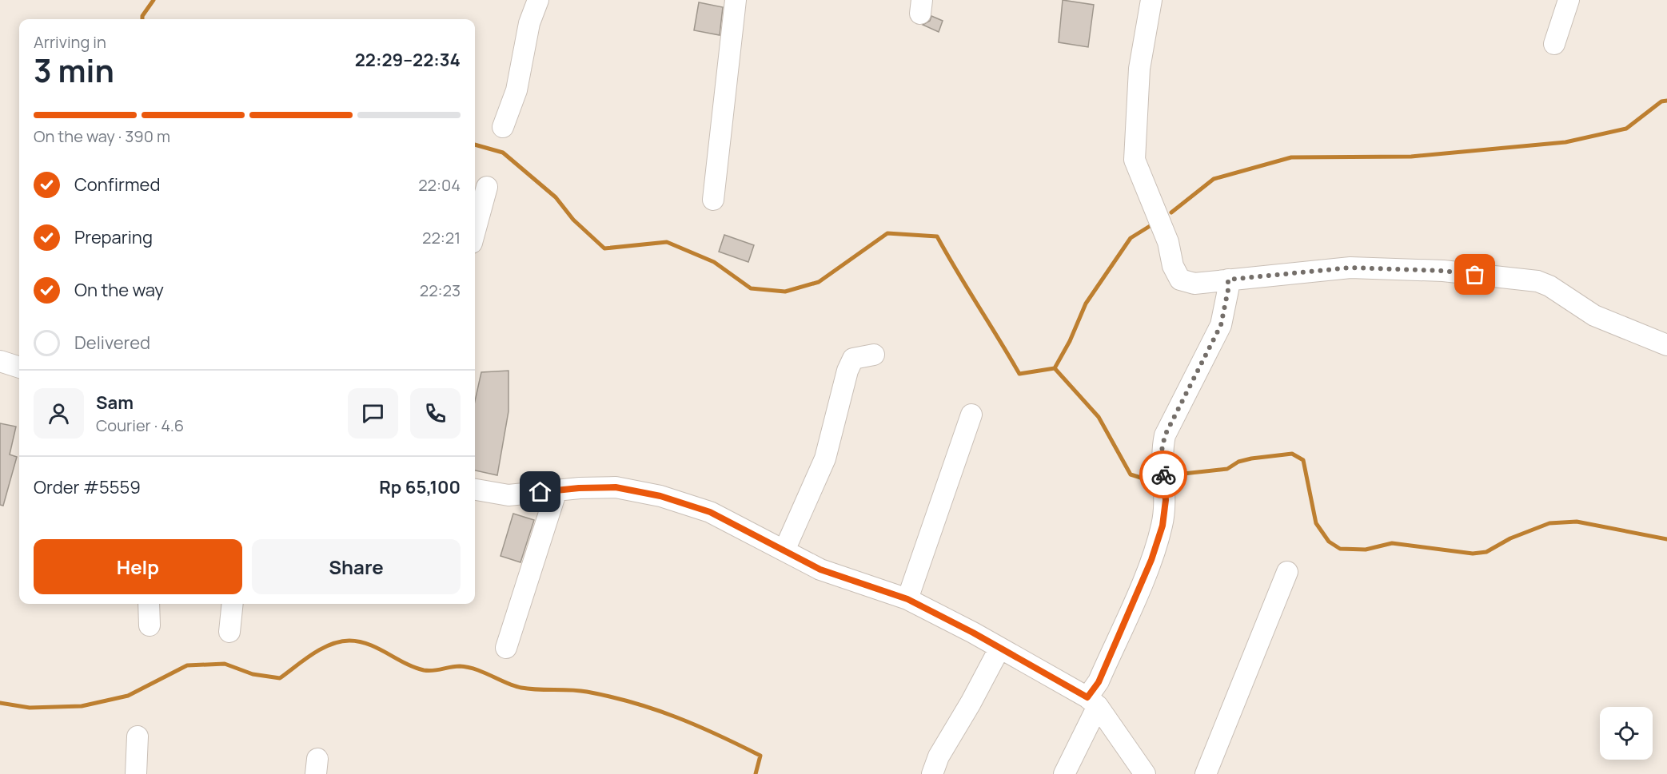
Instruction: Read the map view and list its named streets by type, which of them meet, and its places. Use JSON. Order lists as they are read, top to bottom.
{
  "page": {
    "heading": ["3 min", "Arriving in", "22:29–22:34"],
    "panel": [
      "Sam",
      "Courier · 4.6",
      "Order #5559",
      "Rp 65,100"
    ],
    "bar": "On the way · 390 m",
    "list": [
      ["Confirmed", "22:04"],
      ["Preparing", "22:21"],
      ["On the way", "22:23"],
      "Delivered"
    ],
    "buttons": ["Help", "Share"]
  }
}
